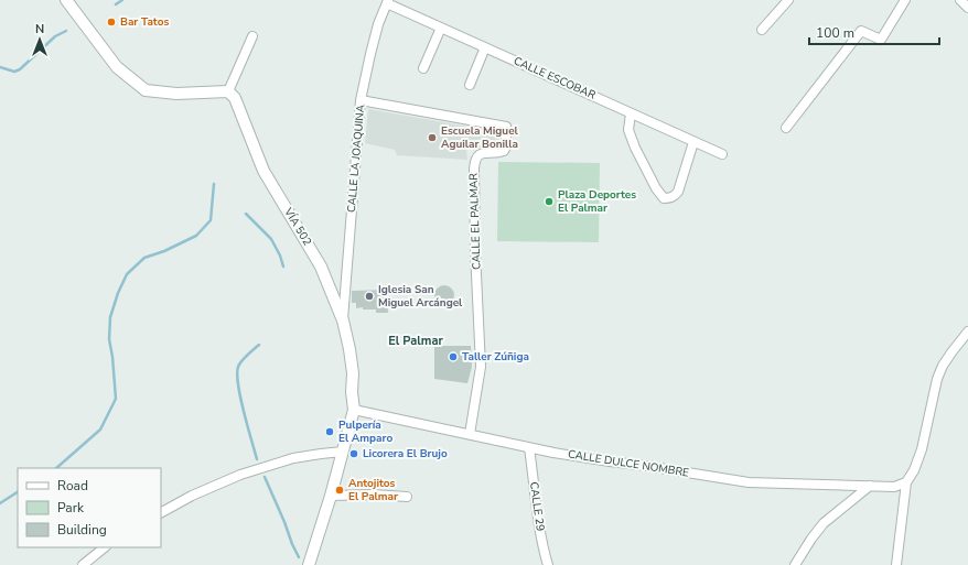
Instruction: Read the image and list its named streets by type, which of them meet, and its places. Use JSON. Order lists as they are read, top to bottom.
{
  "streets": {
    "street": [
      "CALLE ESCOBAR",
      "CALLE LA JOAQUINA",
      "CALLE EL PALMAR",
      "VÍA 502",
      "CALLE DULCE NOMBRE",
      "CALLE 29"
    ]
  },
  "crossings": [
    ["CALLE ESCOBAR", "CALLE LA JOAQUINA"],
    ["CALLE LA JOAQUINA", "CALLE EL PALMAR"],
    ["CALLE LA JOAQUINA", "VÍA 502"],
    ["CALLE EL PALMAR", "CALLE DULCE NOMBRE"],
    ["VÍA 502", "CALLE DULCE NOMBRE"],
    ["CALLE DULCE NOMBRE", "CALLE 29"]
  ],
  "districts": ["El Palmar"],
  "places": [
    "Bar Tatos",
    "Escuela Miguel Aguilar Bonilla",
    "Plaza Deportes El Palmar",
    "Iglesia San Miguel Arcángel",
    "Taller Zúñiga",
    "Pulpería El Amparo",
    "Licorera El Brujo",
    "Antojitos El Palmar"
  ],
  "legend": ["Road", "Park", "Building"],
  "scale_bar": "100 m",
  "north": "top"
}
